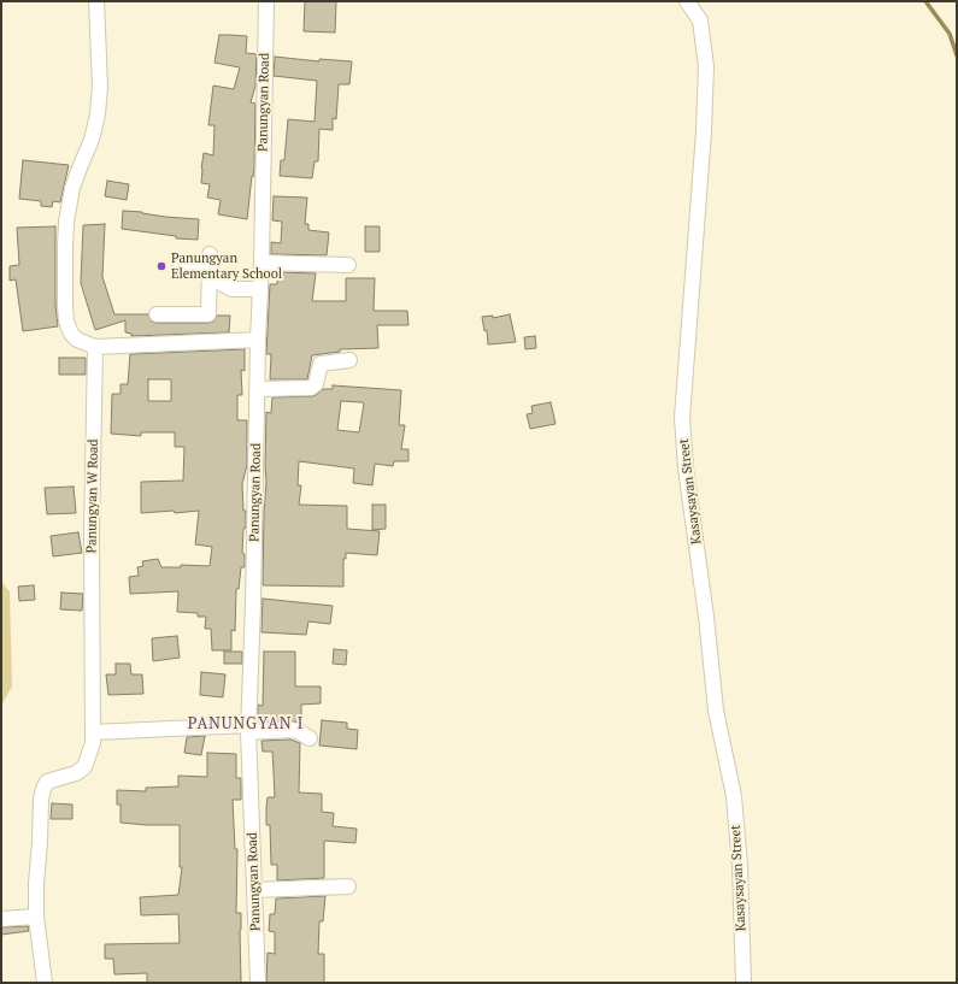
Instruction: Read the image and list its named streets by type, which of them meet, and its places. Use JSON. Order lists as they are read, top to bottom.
{
  "streets": {
    "street": ["Panungyan Road", "Kasaysayan Street", "Panungyan W Road"]
  },
  "districts": ["PANUNGYAN I"],
  "places": ["Panungyan Elementary School"]
}
